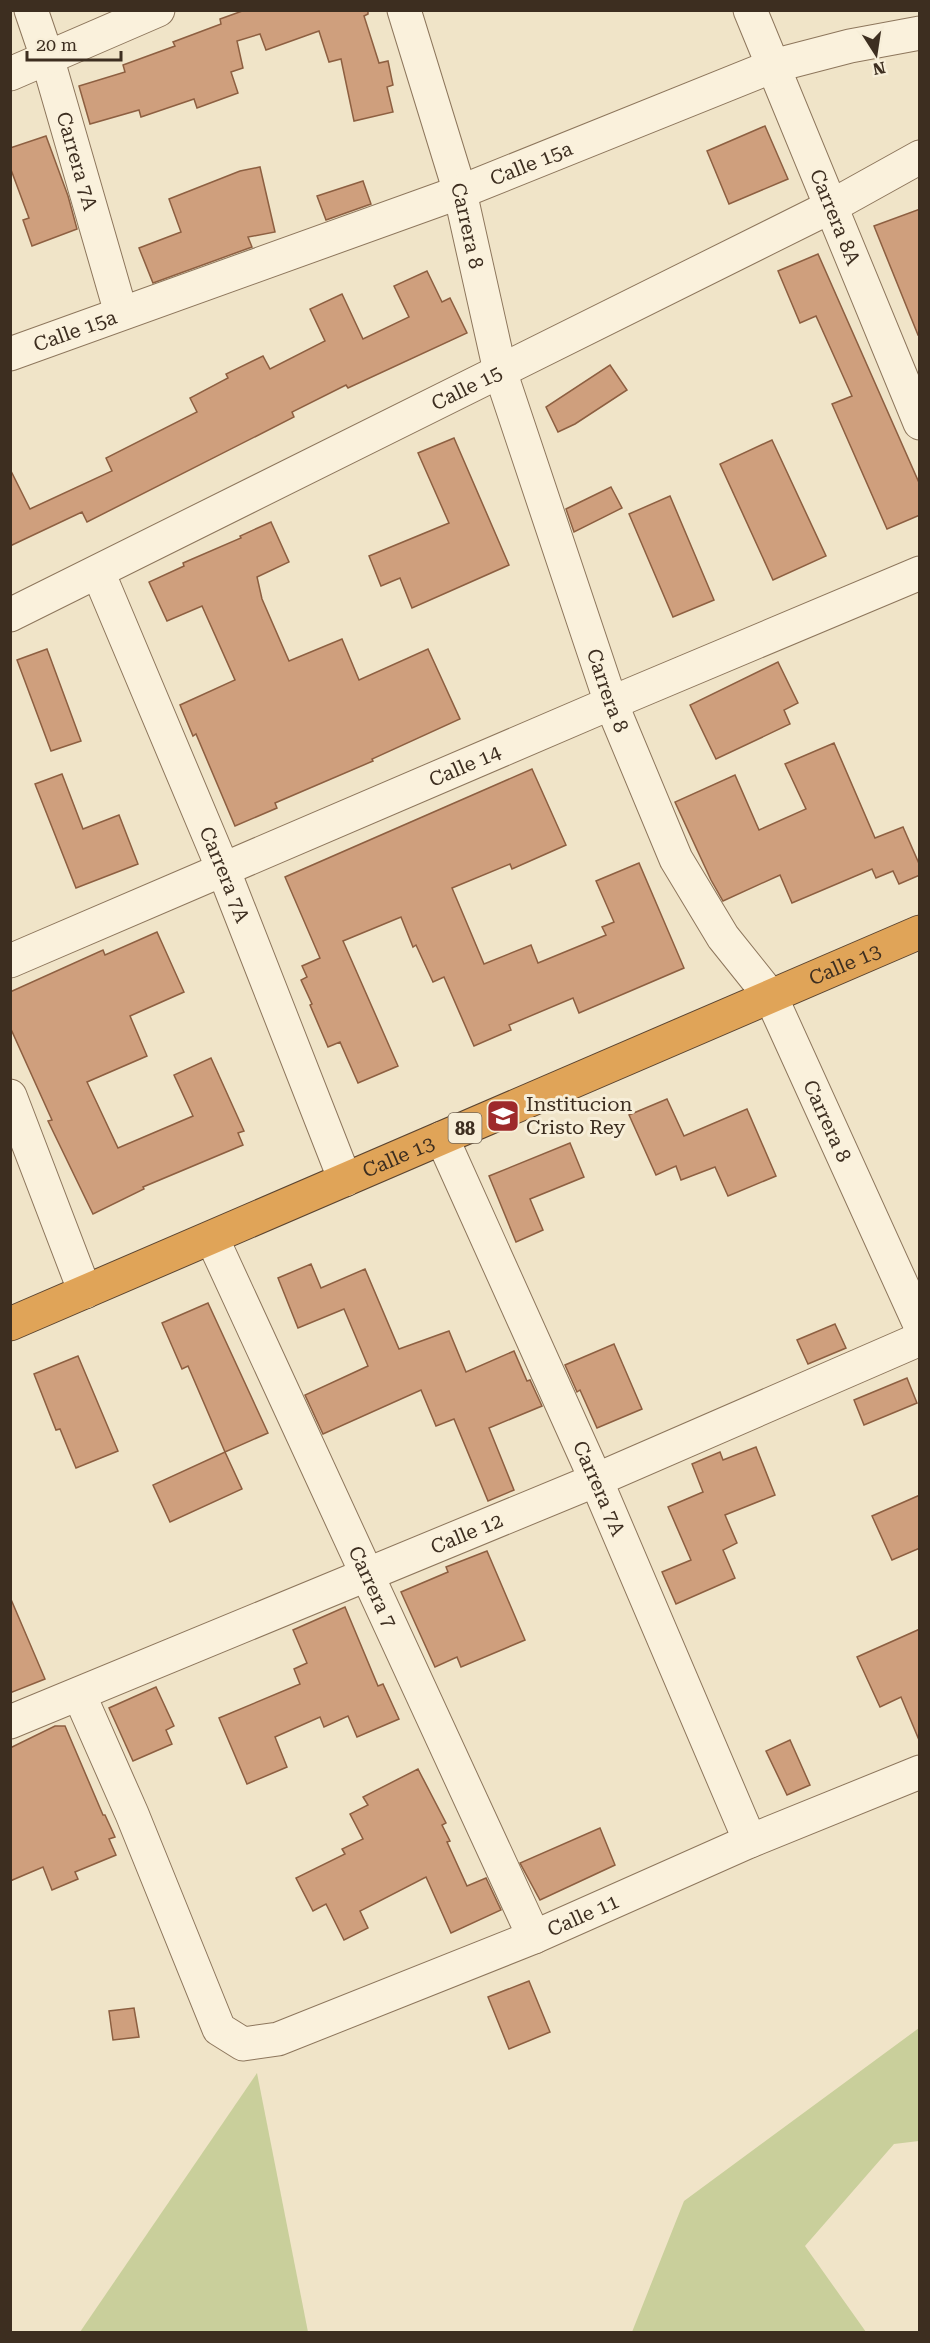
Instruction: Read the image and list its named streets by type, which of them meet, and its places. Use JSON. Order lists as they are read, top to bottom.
{
  "streets": {
    "highway": ["Calle 13", "88"],
    "street": [
      "Carrera 7A",
      "Calle 15a",
      "Carrera 8A",
      "Carrera 8",
      "Calle 15",
      "Calle 14",
      "Calle 12",
      "Carrera 7",
      "Calle 11"
    ]
  },
  "crossings": [
    ["Carrera 7A", "Calle 15a"],
    ["Carrera 7A", "Calle 15"],
    ["Carrera 7A", "Calle 14"],
    ["Carrera 7A", "Calle 13"],
    ["Carrera 7A", "Calle 12"],
    ["Carrera 7A", "Calle 11"],
    ["Calle 15a", "Carrera 8A"],
    ["Calle 15a", "Carrera 8"],
    ["Carrera 8A", "Calle 15"],
    ["Carrera 8", "Calle 15"],
    ["Carrera 8", "Calle 14"],
    ["Carrera 8", "Calle 13"],
    ["Calle 13", "Carrera 7"],
    ["Calle 12", "Carrera 7"],
    ["Calle 12", "Calle 11"],
    ["Carrera 7", "Calle 11"]
  ],
  "places": {
    "school or university": ["Institucion Cristo Rey"]
  },
  "scale_bar": "20 m",
  "north": "bottom"
}
